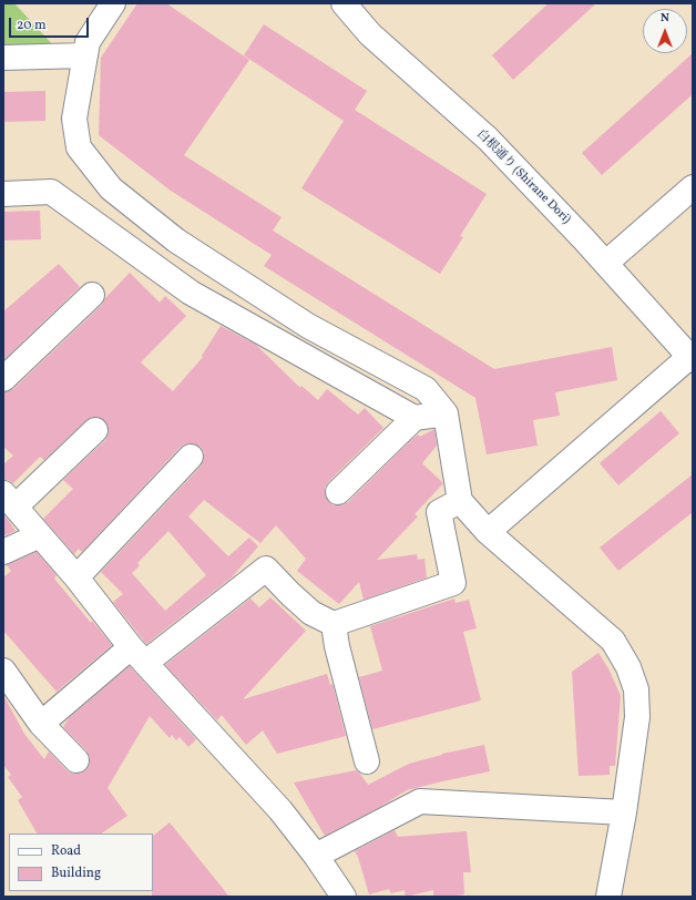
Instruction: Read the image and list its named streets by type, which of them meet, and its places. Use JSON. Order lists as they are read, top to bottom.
{
  "streets": {
    "street": ["白根通り (Shirane Dori)"]
  },
  "legend": ["Road", "Building"],
  "scale_bar": "20 m",
  "north": "top"
}
